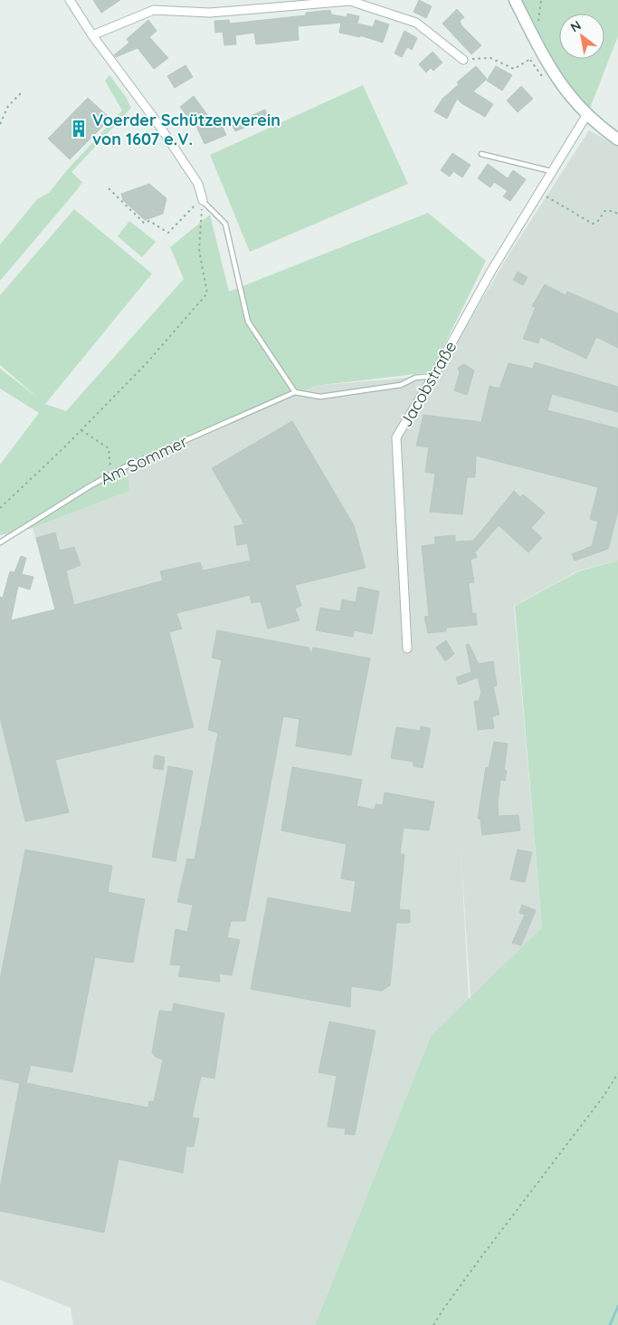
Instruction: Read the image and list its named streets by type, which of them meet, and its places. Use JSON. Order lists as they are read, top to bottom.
{
  "streets": {
    "street": ["Jacobstraße"],
    "lane": ["Am Sommer"]
  },
  "places": {
    "building": ["Voerder Schützenverein von 1607 e.V."]
  },
  "north": "top left"
}
